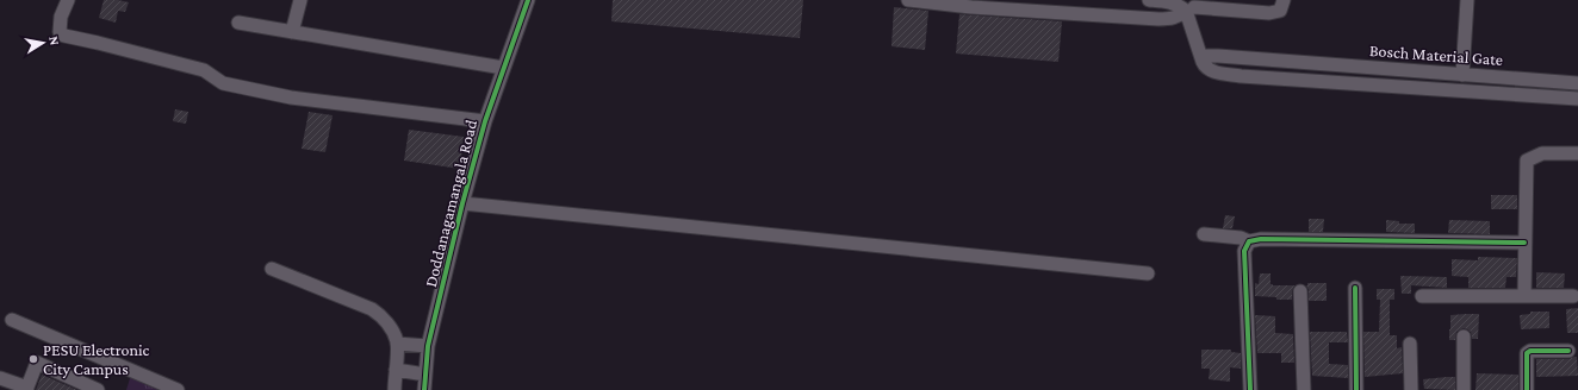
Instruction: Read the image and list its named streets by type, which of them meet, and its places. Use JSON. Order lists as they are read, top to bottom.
{
  "streets": {
    "street": ["Bosch Material Gate", "Doddanagamangala Road"]
  },
  "places": ["PESU Electronic City Campus"],
  "north": "right"
}
